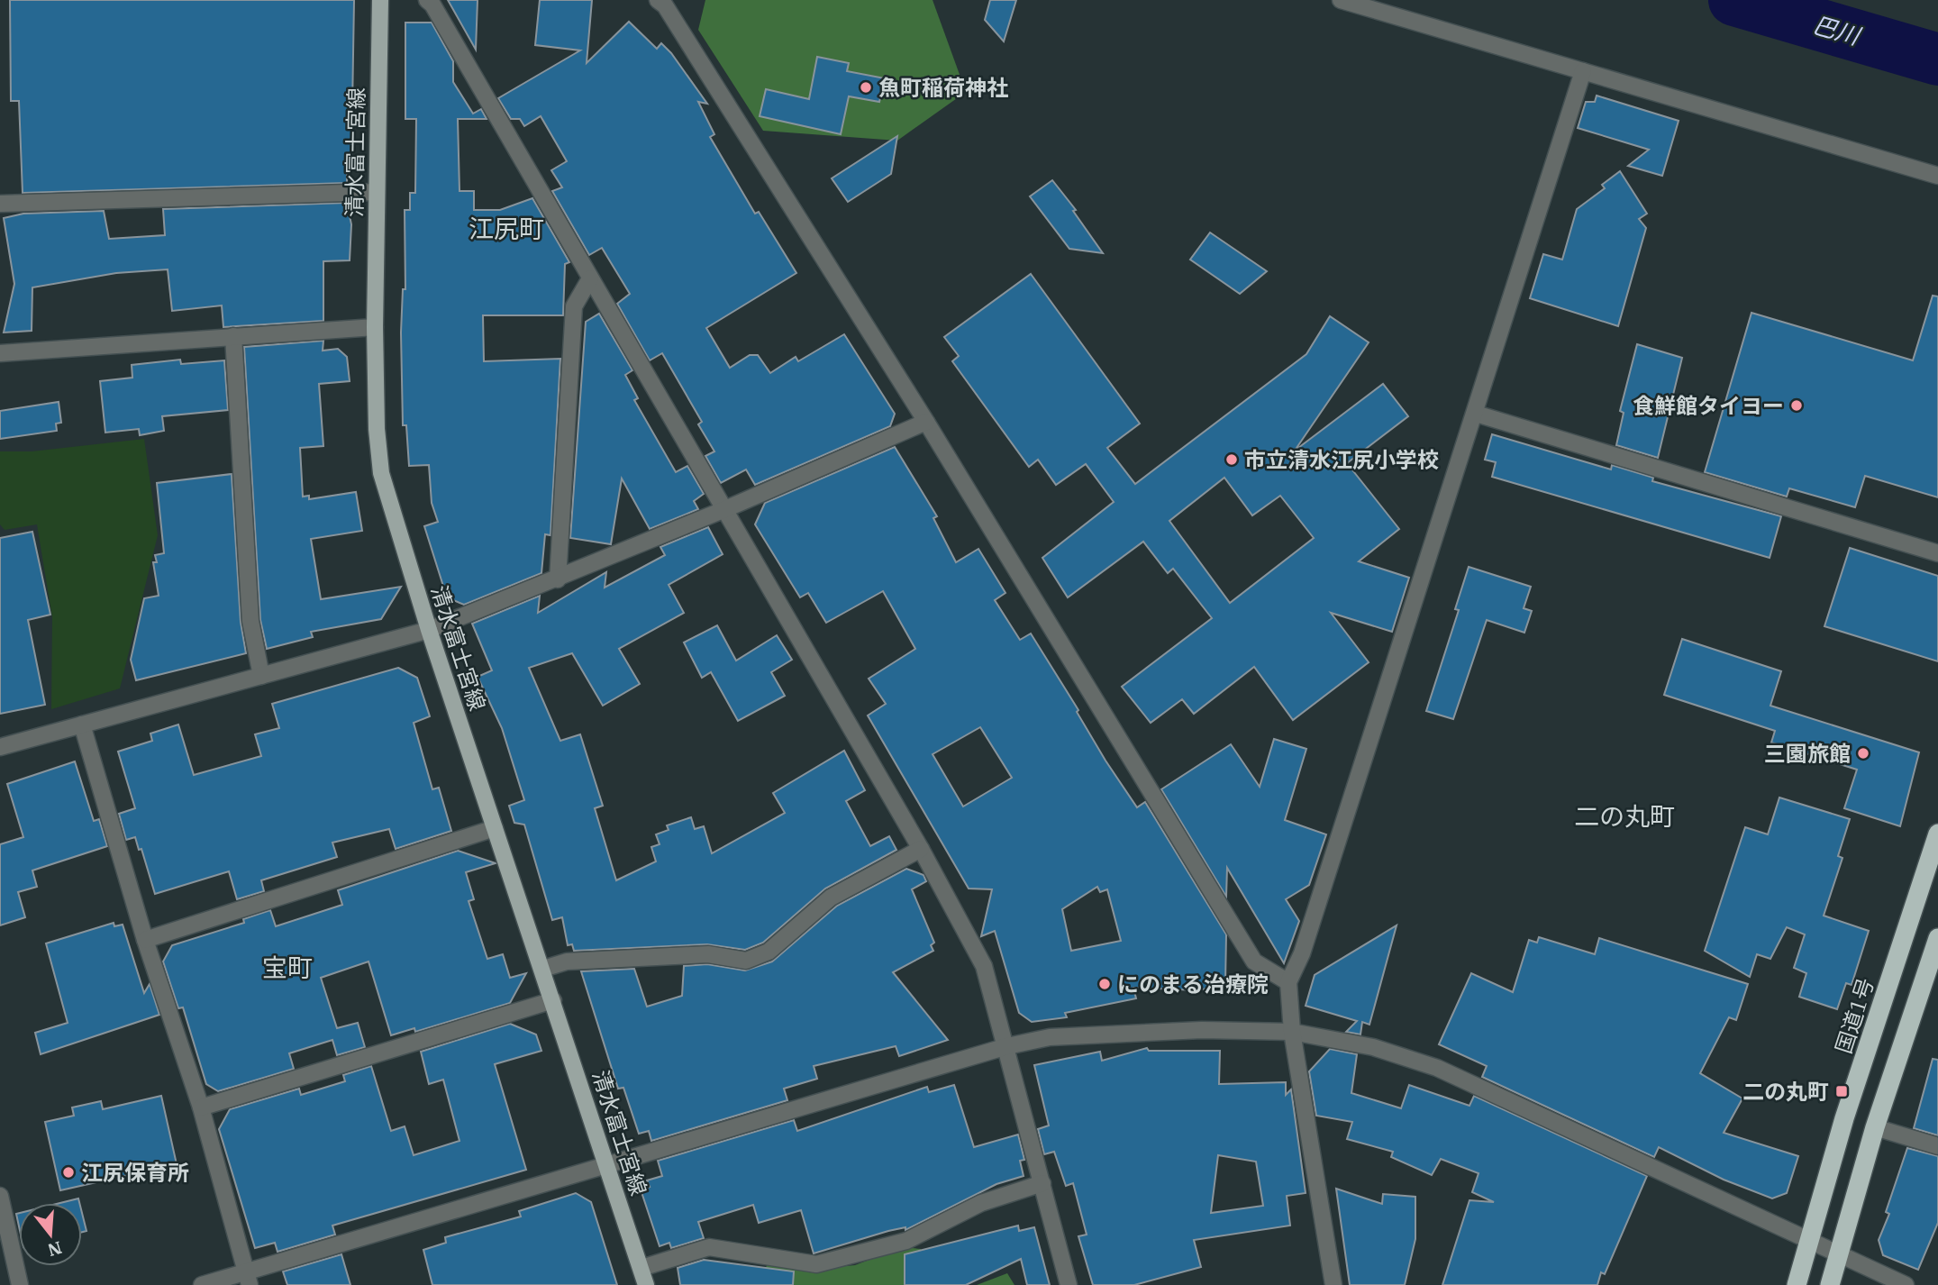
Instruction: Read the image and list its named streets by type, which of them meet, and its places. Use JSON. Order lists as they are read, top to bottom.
{
  "streets": {
    "highway": ["国道1号"],
    "main road": ["清水富士宮線"]
  },
  "districts": ["江尻町", "二の丸町", "宝町"],
  "water": ["巴川"],
  "places": {
    "other": [
      "魚町稲荷神社",
      "食鮮館タイヨー",
      "市立清水江尻小学校",
      "三園旅館",
      "にのまる治療院",
      "江尻保育所"
    ],
    "transit": ["二の丸町"]
  },
  "north": "bottom"
}
